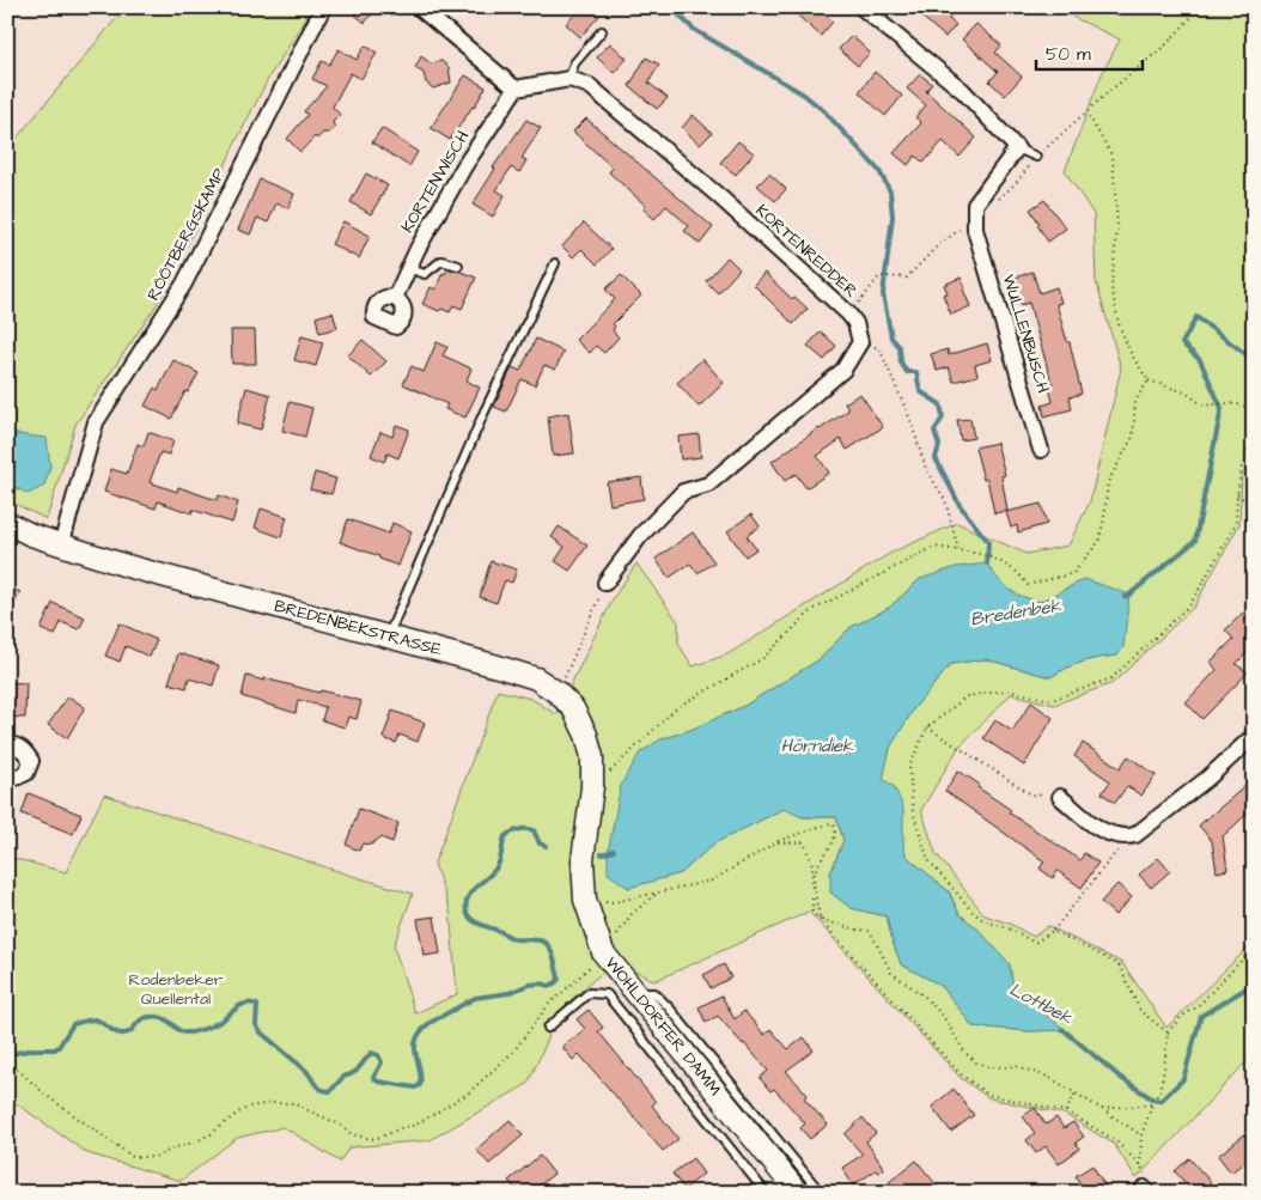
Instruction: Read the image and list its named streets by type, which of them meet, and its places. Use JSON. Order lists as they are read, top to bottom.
{
  "streets": {
    "street": [
      "KORTENWISCH",
      "RÖÖTBERGSKAMP",
      "KORTENREDDER",
      "WULLENBUSCH",
      "BREDENBEKSTRASSE",
      "WOHLDORFER DAMM"
    ]
  },
  "crossings": [
    ["RÖÖTBERGSKAMP", "BREDENBEKSTRASSE"],
    ["BREDENBEKSTRASSE", "WOHLDORFER DAMM"]
  ],
  "water": ["Bredenbek", "Hörndiek", "Lottbek"],
  "parks": ["Rodenbeker Quellental"],
  "scale_bar": "50 m"
}
